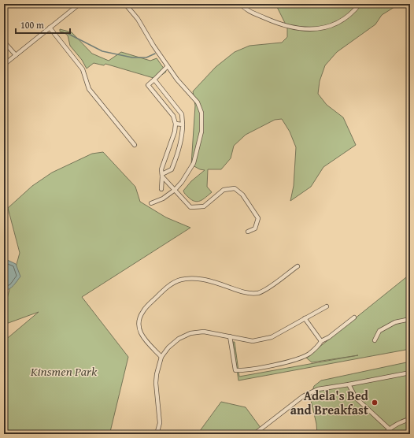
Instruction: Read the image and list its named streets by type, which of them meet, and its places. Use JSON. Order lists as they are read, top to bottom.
{
  "parks": ["Kinsmen Park"],
  "places": ["Adela's Bed and Breakfast"],
  "scale_bar": "100 m"
}
